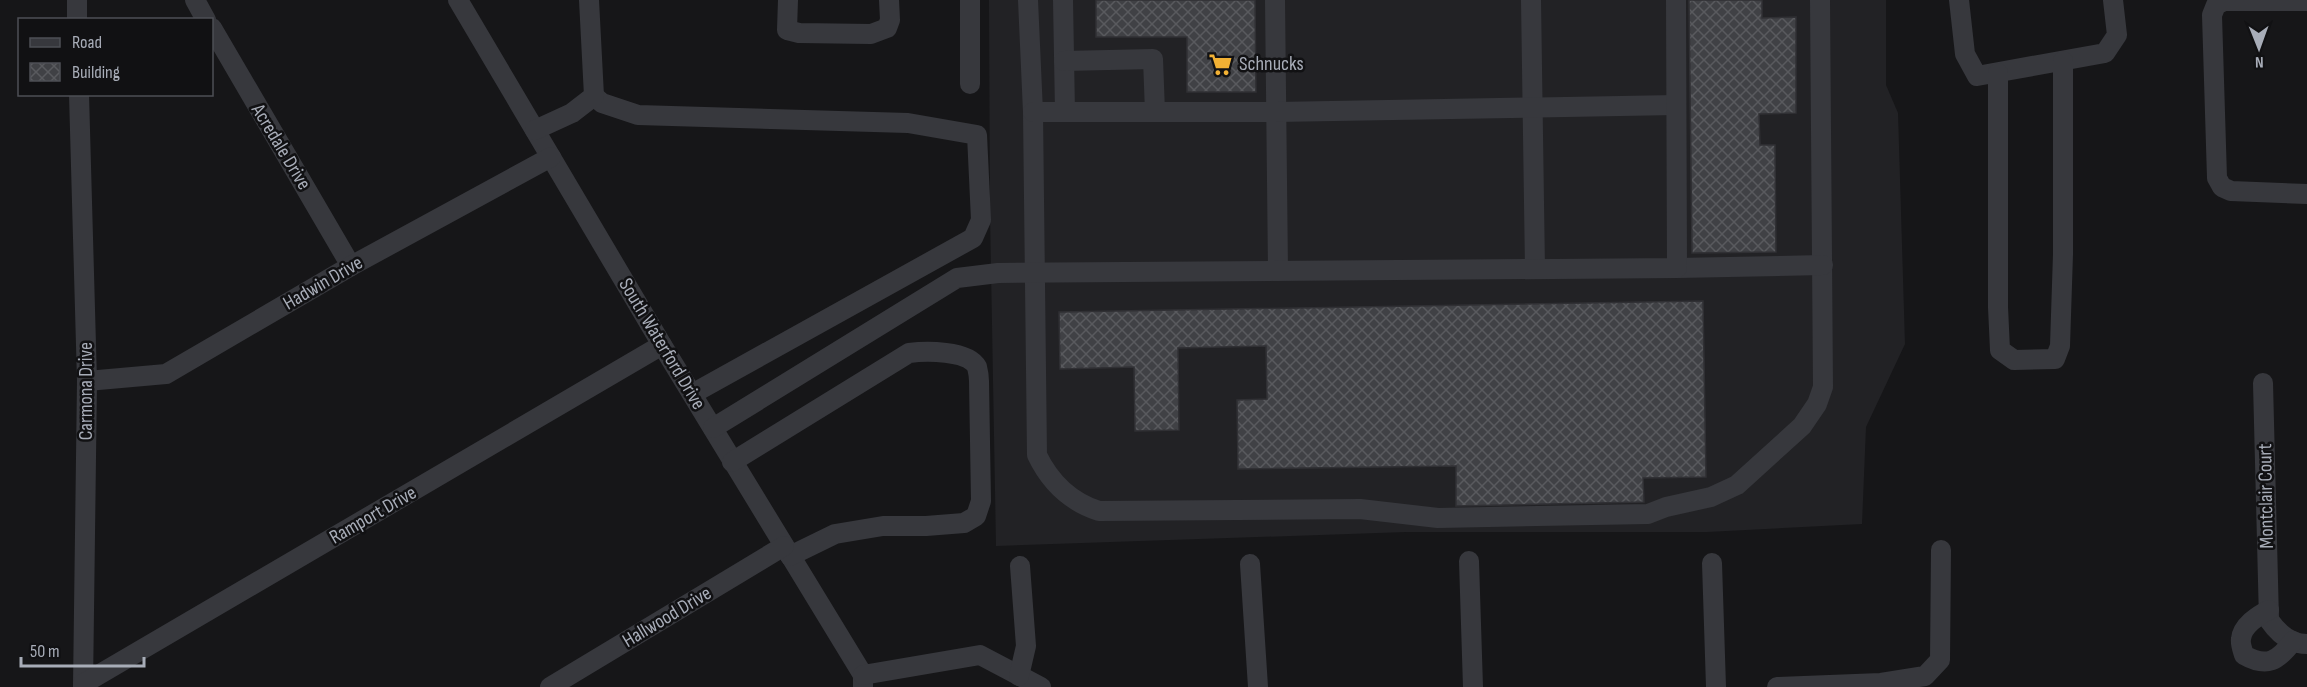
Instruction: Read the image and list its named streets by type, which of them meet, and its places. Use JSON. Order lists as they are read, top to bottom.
{
  "streets": {
    "street": [
      "Acredale Drive",
      "Hadwin Drive",
      "South Waterford Drive",
      "Carmona Drive",
      "Montclair Court",
      "Ramport Drive",
      "Hallwood Drive"
    ]
  },
  "crossings": [
    ["Acredale Drive", "Hadwin Drive"],
    ["Hadwin Drive", "South Waterford Drive"],
    ["Hadwin Drive", "Carmona Drive"],
    ["South Waterford Drive", "Ramport Drive"],
    ["South Waterford Drive", "Hallwood Drive"],
    ["Carmona Drive", "Ramport Drive"]
  ],
  "places": {
    "supermarket": ["Schnucks"]
  },
  "legend": ["Road", "Building"],
  "scale_bar": "50 m",
  "north": "bottom"
}
